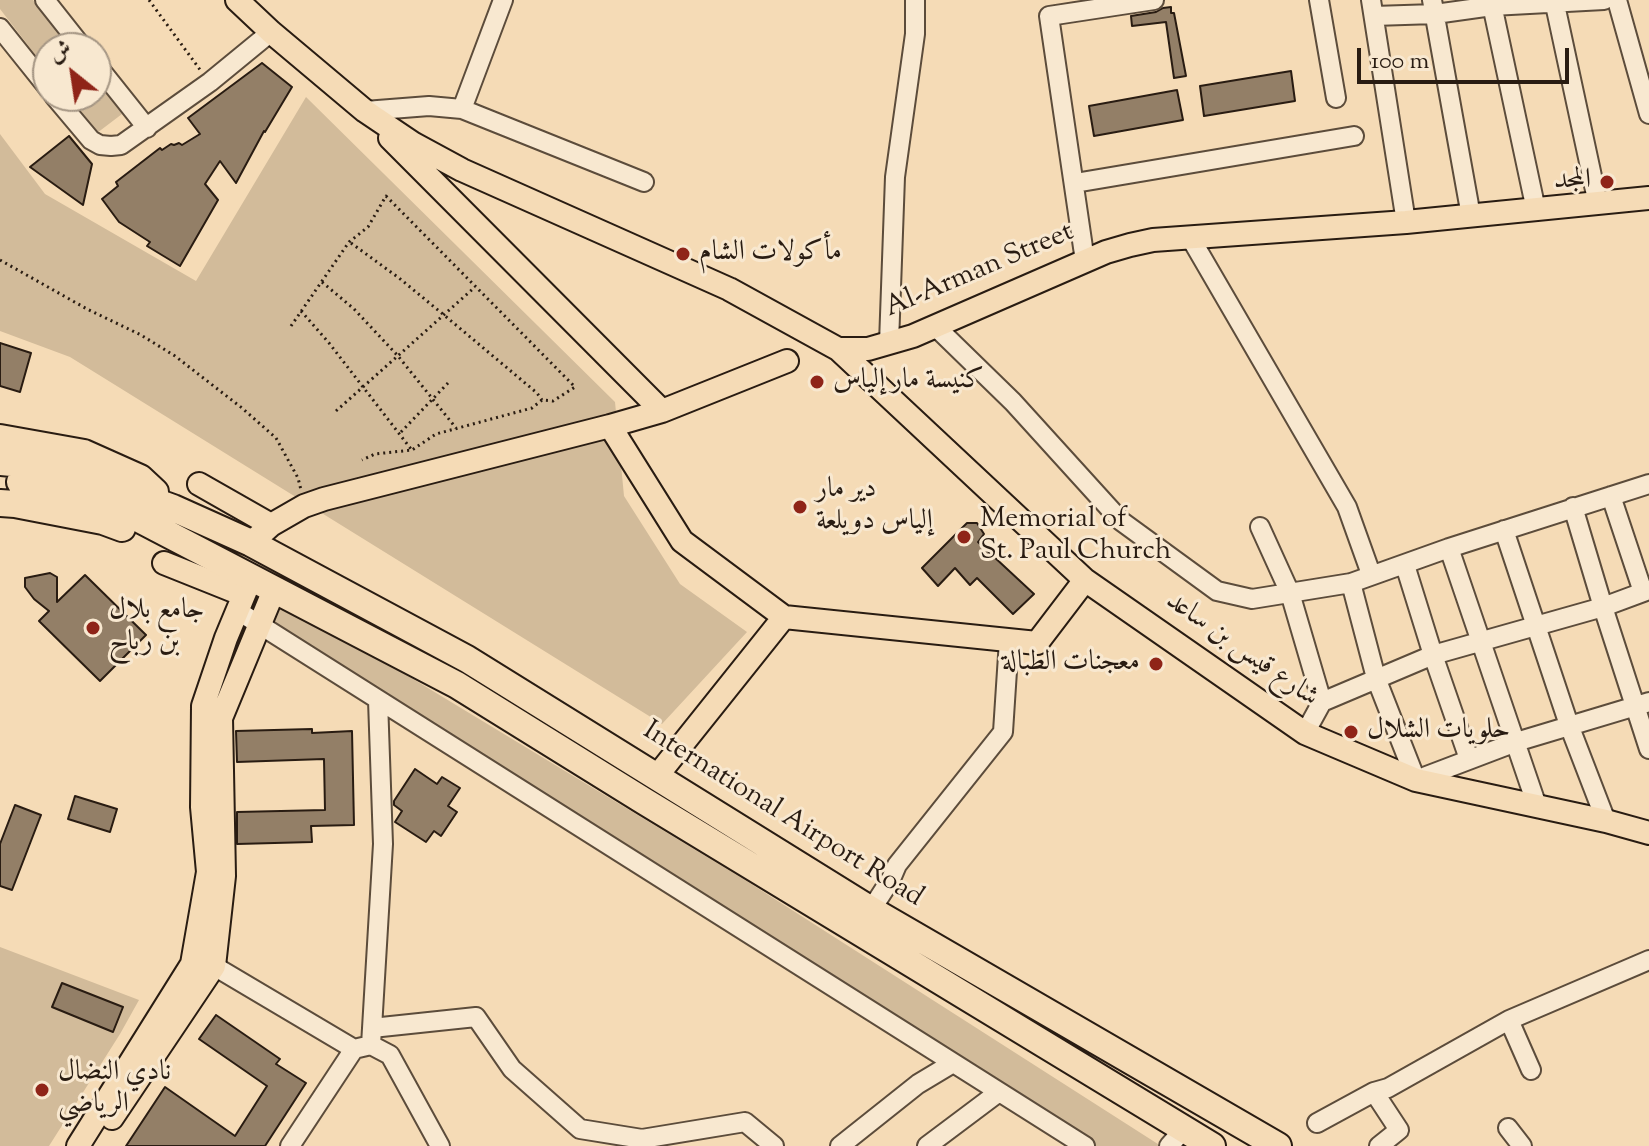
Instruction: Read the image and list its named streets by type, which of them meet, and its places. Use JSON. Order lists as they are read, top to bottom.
{
  "streets": {
    "highway": ["International Airport Road"],
    "main road": ["Al-Arman Street", "شارع قيس بن ساعد"]
  },
  "crossings": [
    ["Al-Arman Street", "شارع قيس بن ساعد"]
  ],
  "places": [
    "المجد",
    "مأكولات الشام",
    "كنيسة مار إلياس",
    "دير مار إلياس دويلعة",
    "Memorial of St. Paul Church",
    "جامع بلال بن رباح",
    "معجنات الطبالة",
    "حلويات الشلال",
    "نادي النضال الرياضي"
  ],
  "scale_bar": "100 m",
  "north": "top left"
}
